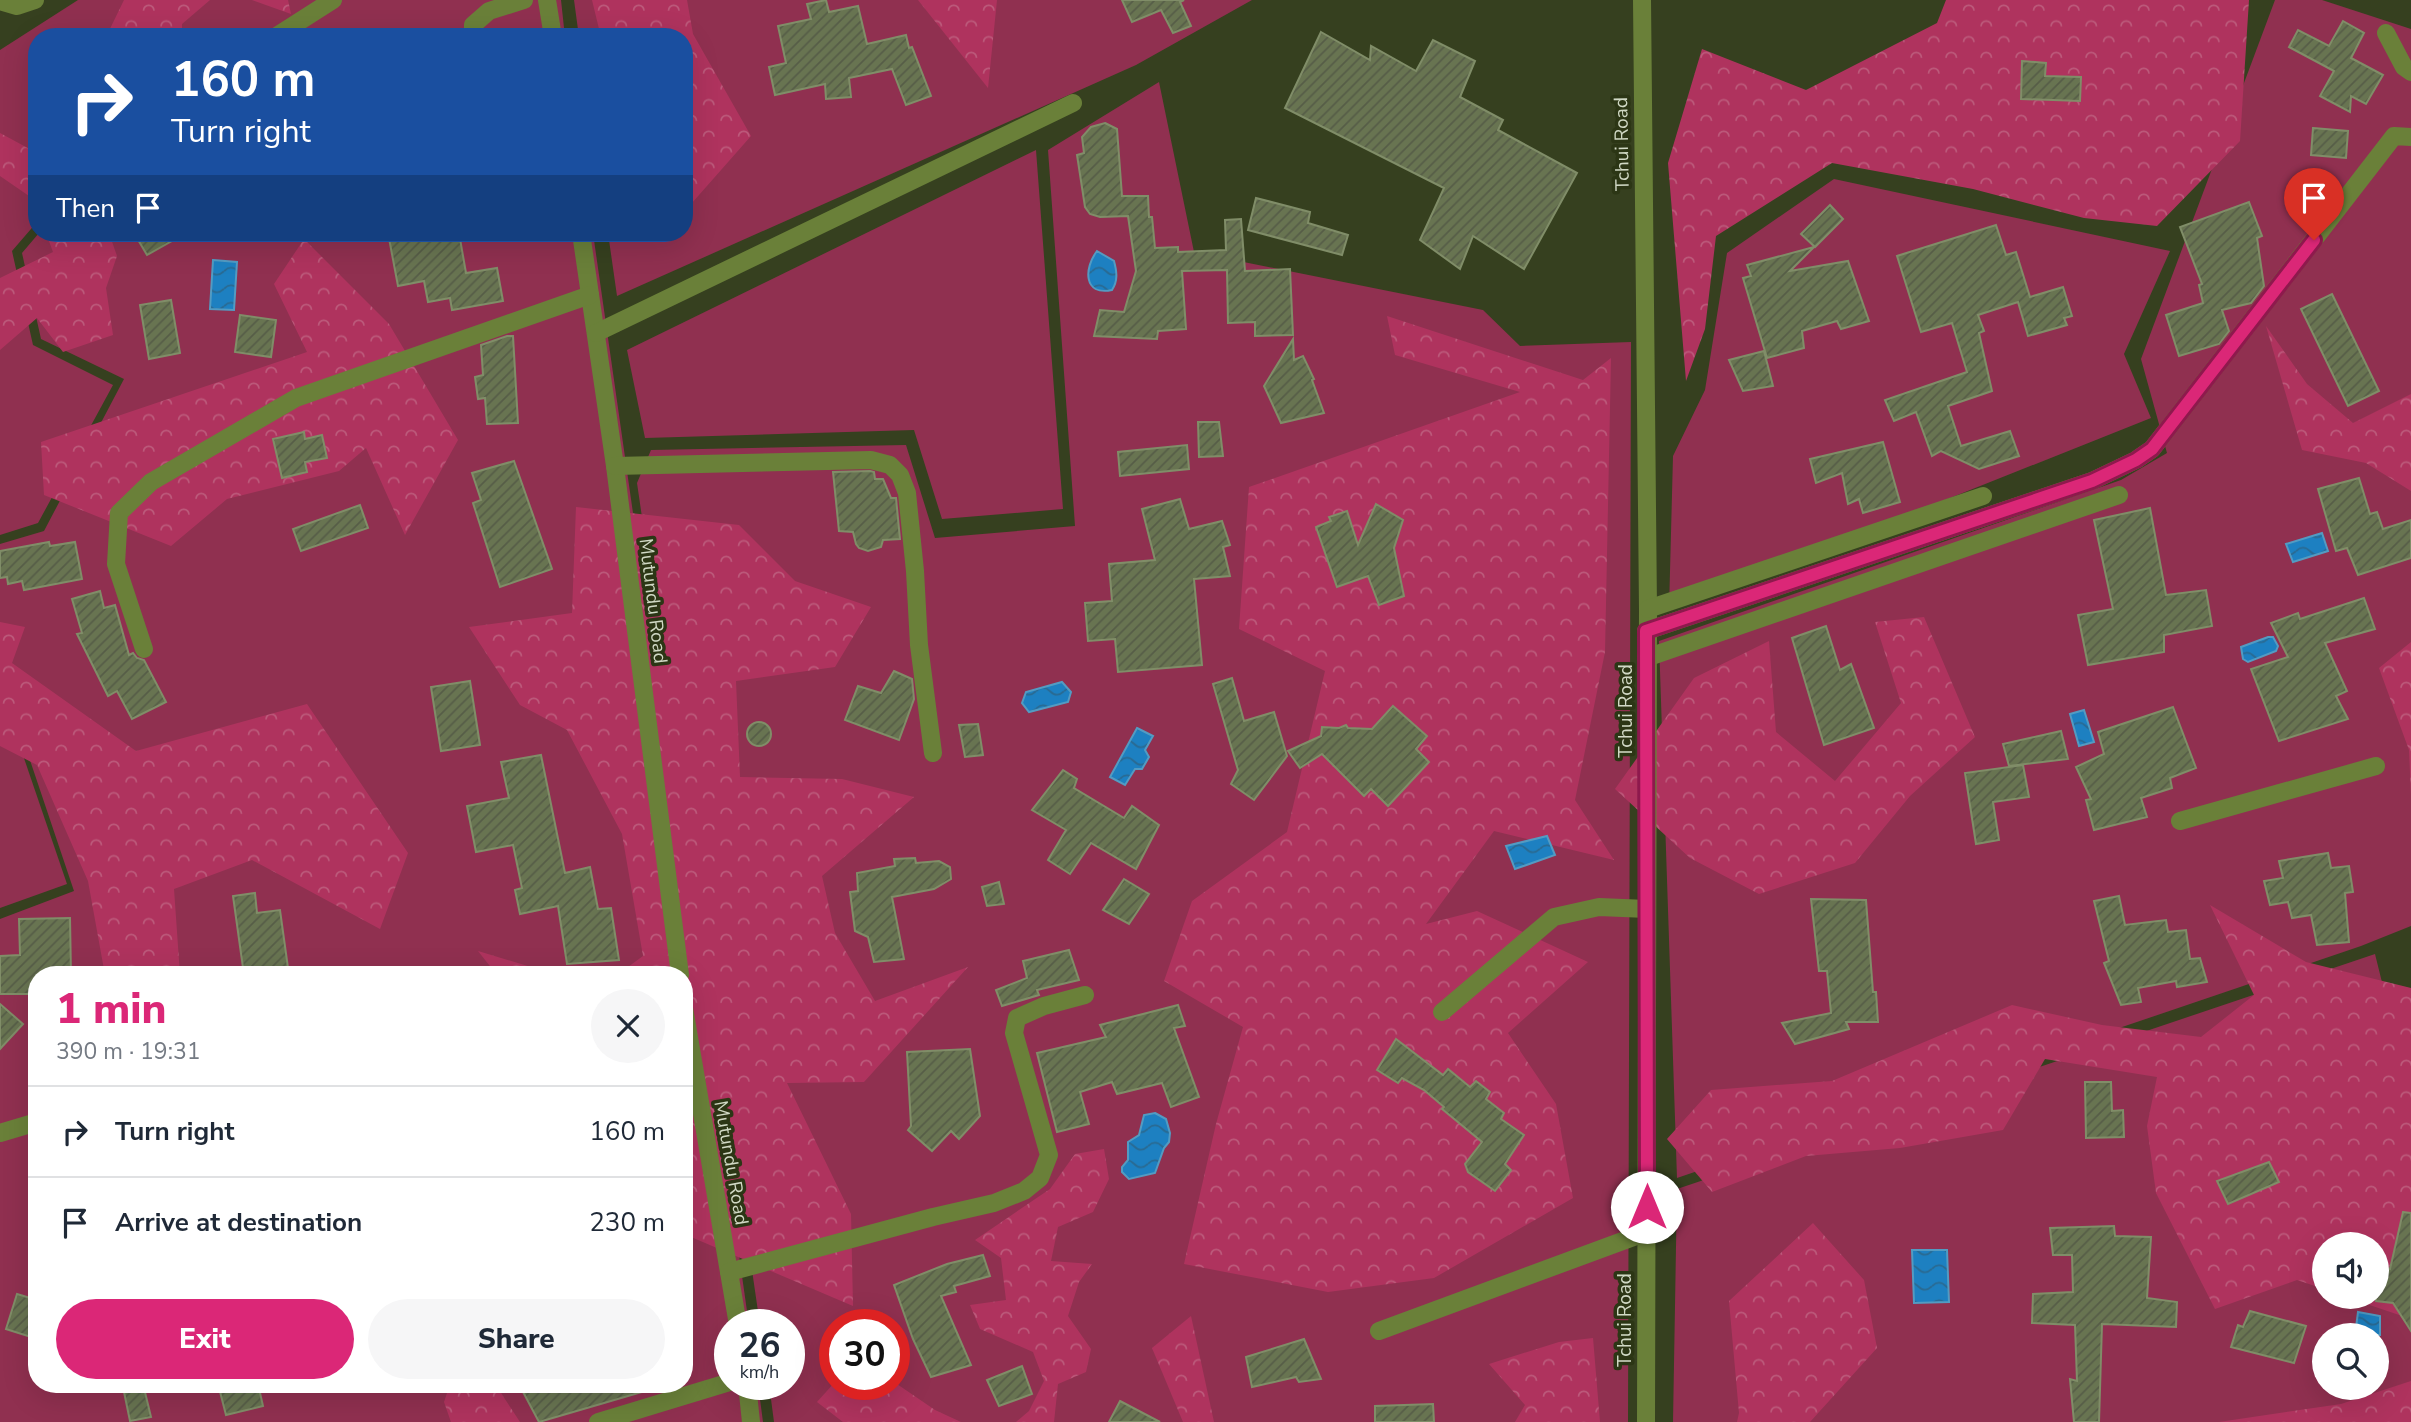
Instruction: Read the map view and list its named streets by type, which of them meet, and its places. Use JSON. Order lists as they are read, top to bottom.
{
  "streets": {
    "street": ["Tchui Road", "Mutundu Road"]
  },
  "page": {
    "turn": ["160 m", "Turn right"],
    "then": "Then",
    "heading": ["1 min", "390 m · 19:31"],
    "list": [
      {
        "name": "Turn right",
        "value": "160 m"
      },
      {
        "name": "Arrive at destination",
        "value": "230 m"
      }
    ],
    "buttons": ["Exit", "Share"],
    "speed": "26 km/h",
    "limit": "30"
  }
}
